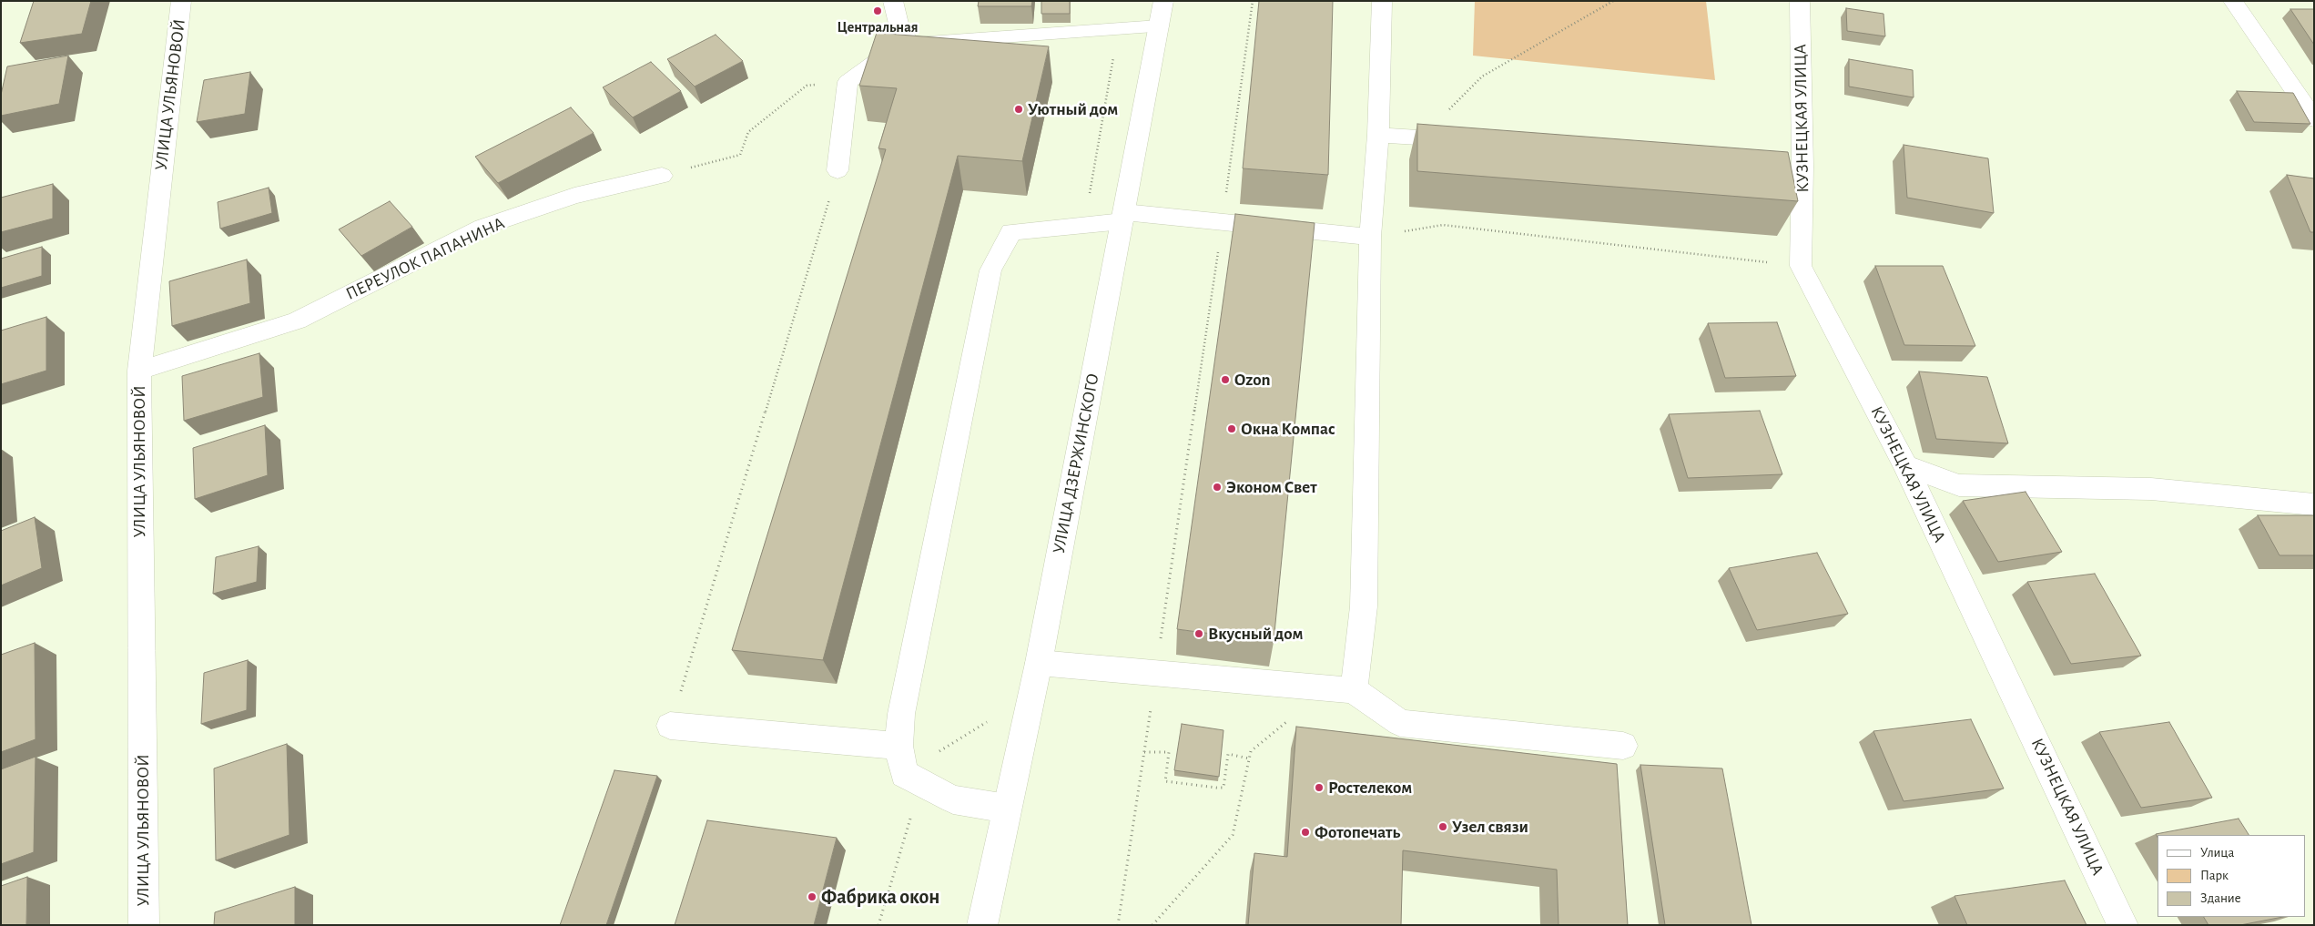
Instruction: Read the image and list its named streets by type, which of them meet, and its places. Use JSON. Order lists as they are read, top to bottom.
{
  "streets": {
    "street": [
      "УЛИЦА УЛЬЯНОВОЙ",
      "КУЗНЕЦКАЯ УЛИЦА",
      "ПЕРЕУЛОК ПАПАНИНА",
      "УЛИЦА ДЗЕРЖИНСКОГО"
    ]
  },
  "crossings": [
    ["УЛИЦА УЛЬЯНОВОЙ", "ПЕРЕУЛОК ПАПАНИНА"]
  ],
  "places": [
    "Центральная",
    "Уютный дом",
    "Ozon",
    "Окна Компас",
    "Эконом Свет",
    "Вкусный дом",
    "Ростелеком",
    "Узел связи",
    "Фотопечать",
    "Фабрика окон"
  ],
  "legend": ["Улица", "Парк", "Здание"]
}
